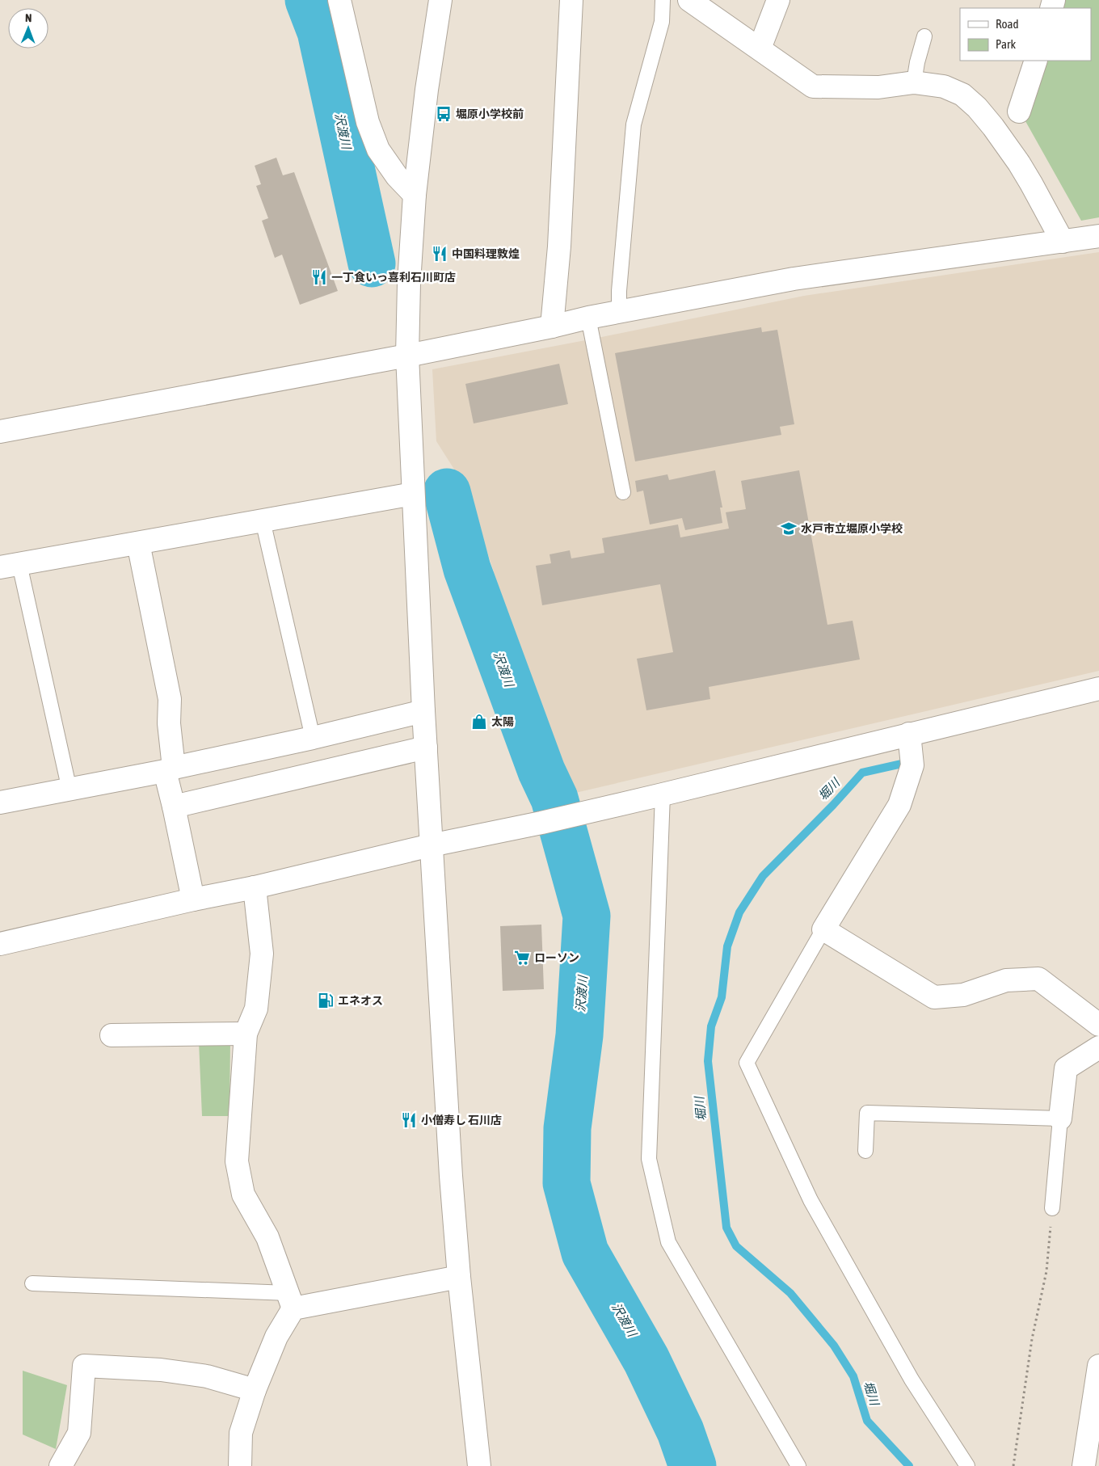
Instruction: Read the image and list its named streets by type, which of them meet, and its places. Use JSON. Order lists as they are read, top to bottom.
{
  "water": ["沢渡川", "堀川"],
  "places": {
    "bus stop": ["堀原小学校前"],
    "restaurant": ["中国料理敦煌", "一丁食いっ喜利石川町店", "小僧寿し 石川店"],
    "school or university": ["水戸市立堀原小学校"],
    "shop": ["太陽"],
    "supermarket": ["ローソン"],
    "fuel station": ["エネオス"]
  },
  "legend": ["Road", "Park"],
  "north": "top"
}
